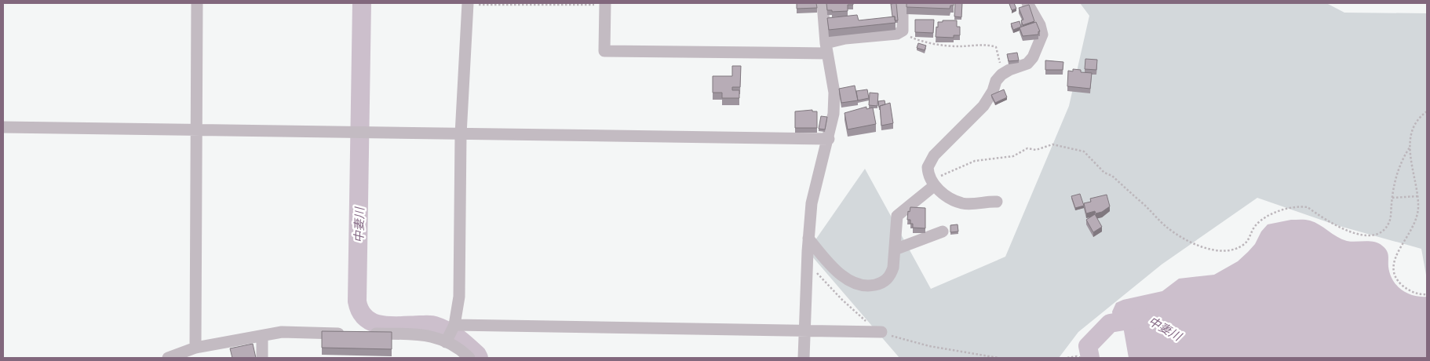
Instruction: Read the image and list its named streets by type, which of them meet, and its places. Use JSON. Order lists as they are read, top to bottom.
{
  "water": ["中妻川"]
}
